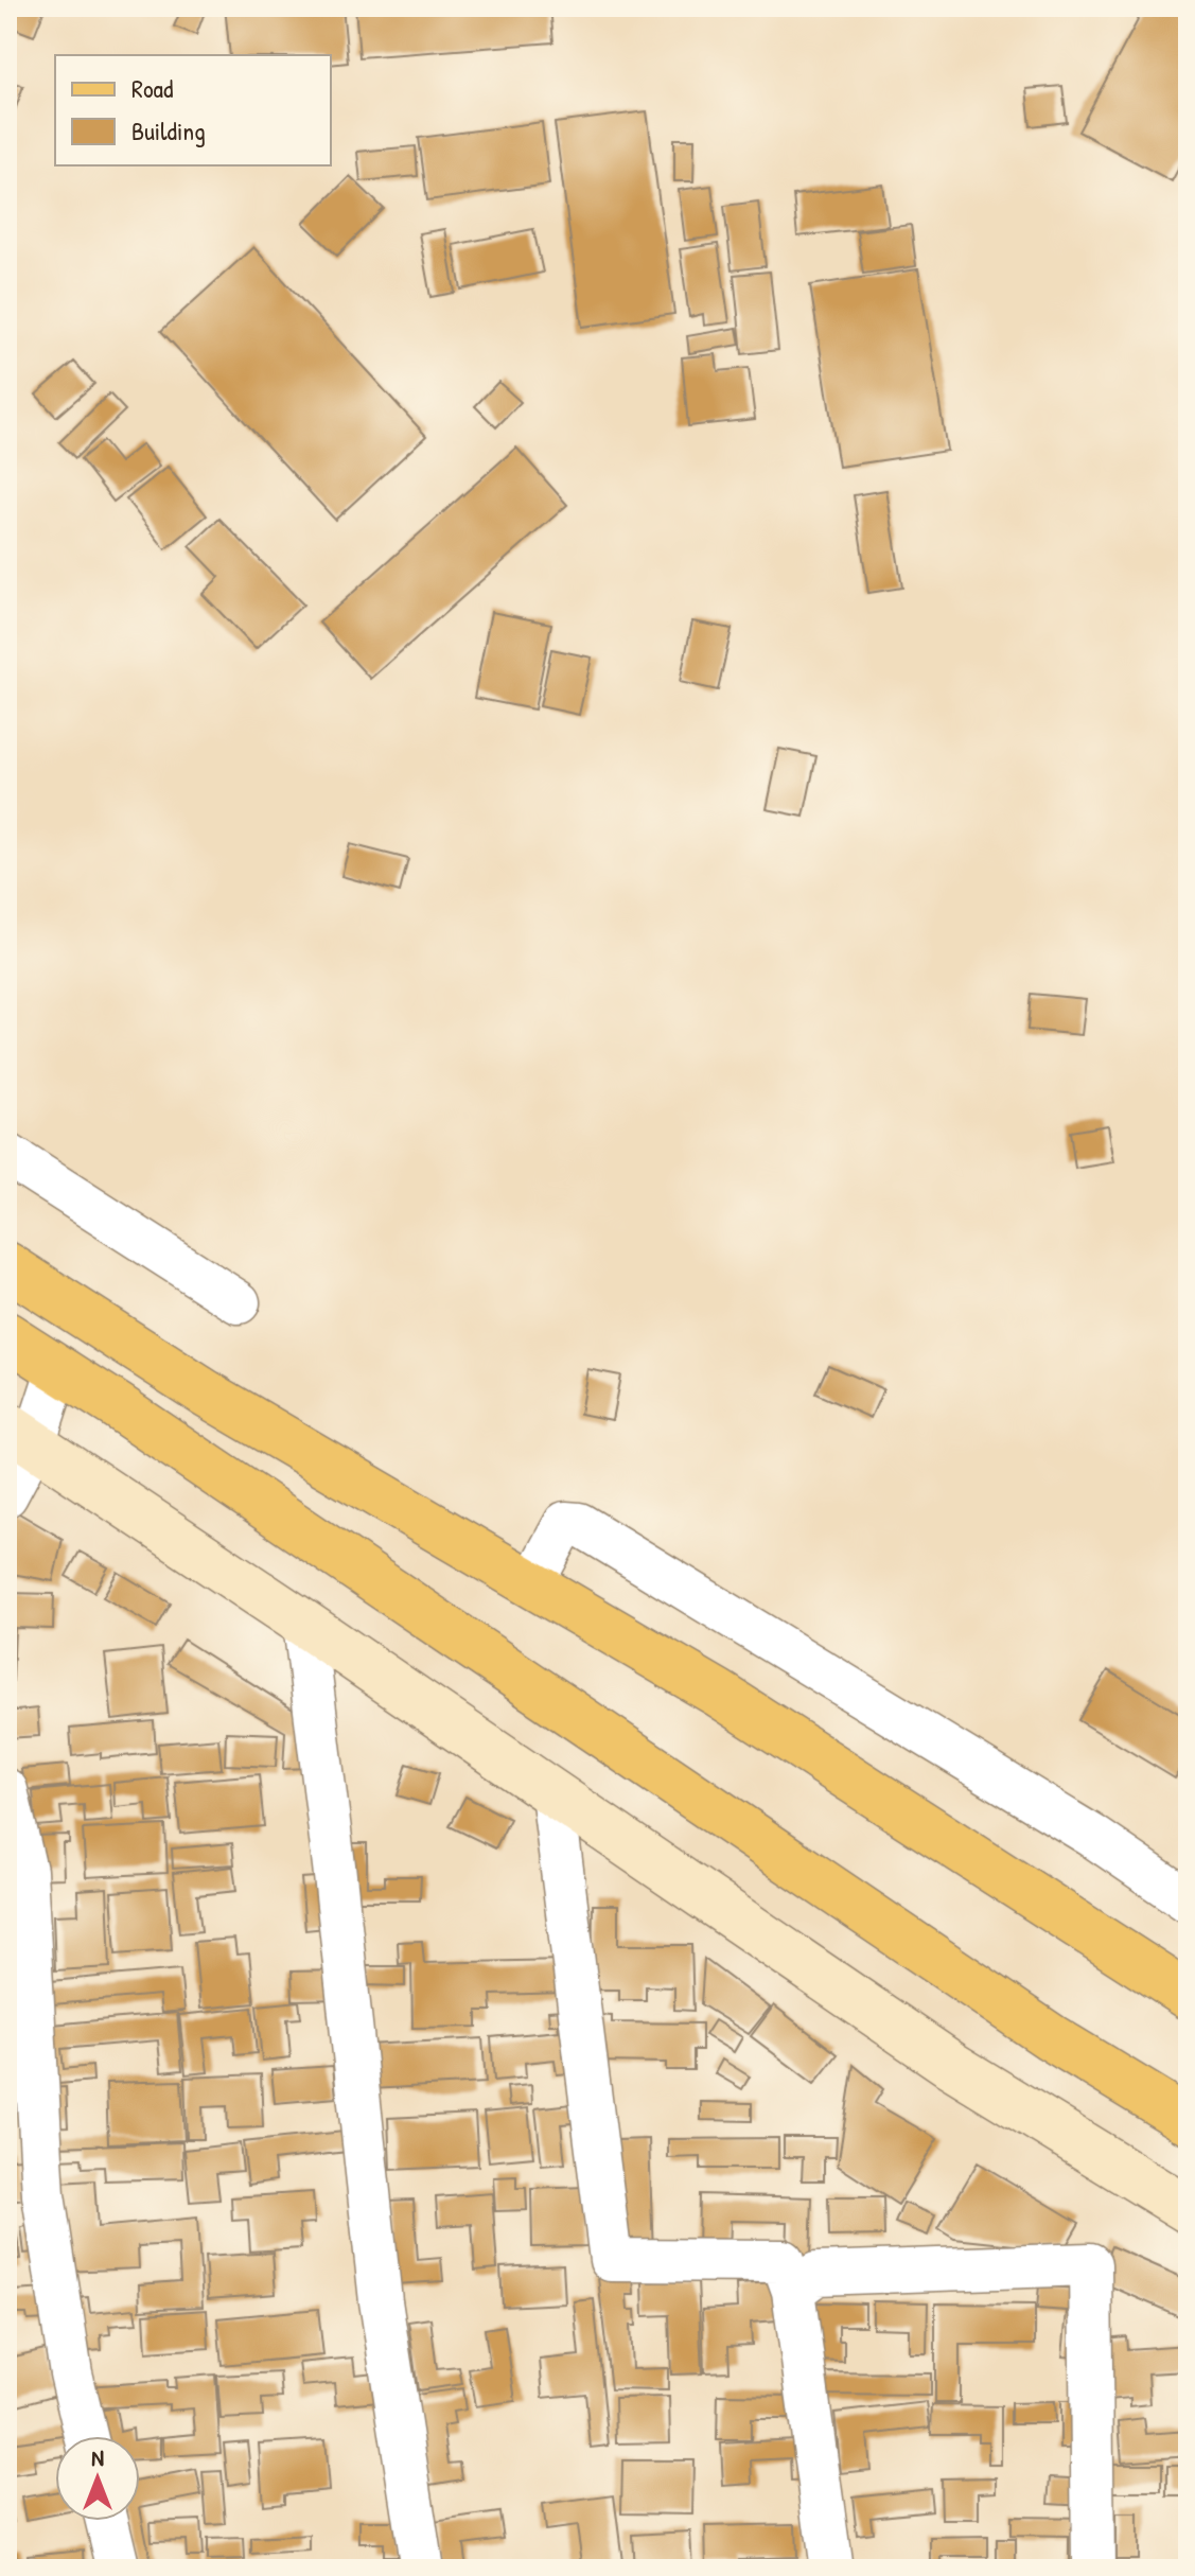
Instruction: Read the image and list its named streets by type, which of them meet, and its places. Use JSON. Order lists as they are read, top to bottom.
{
  "legend": ["Road", "Building"],
  "north": "top"
}
